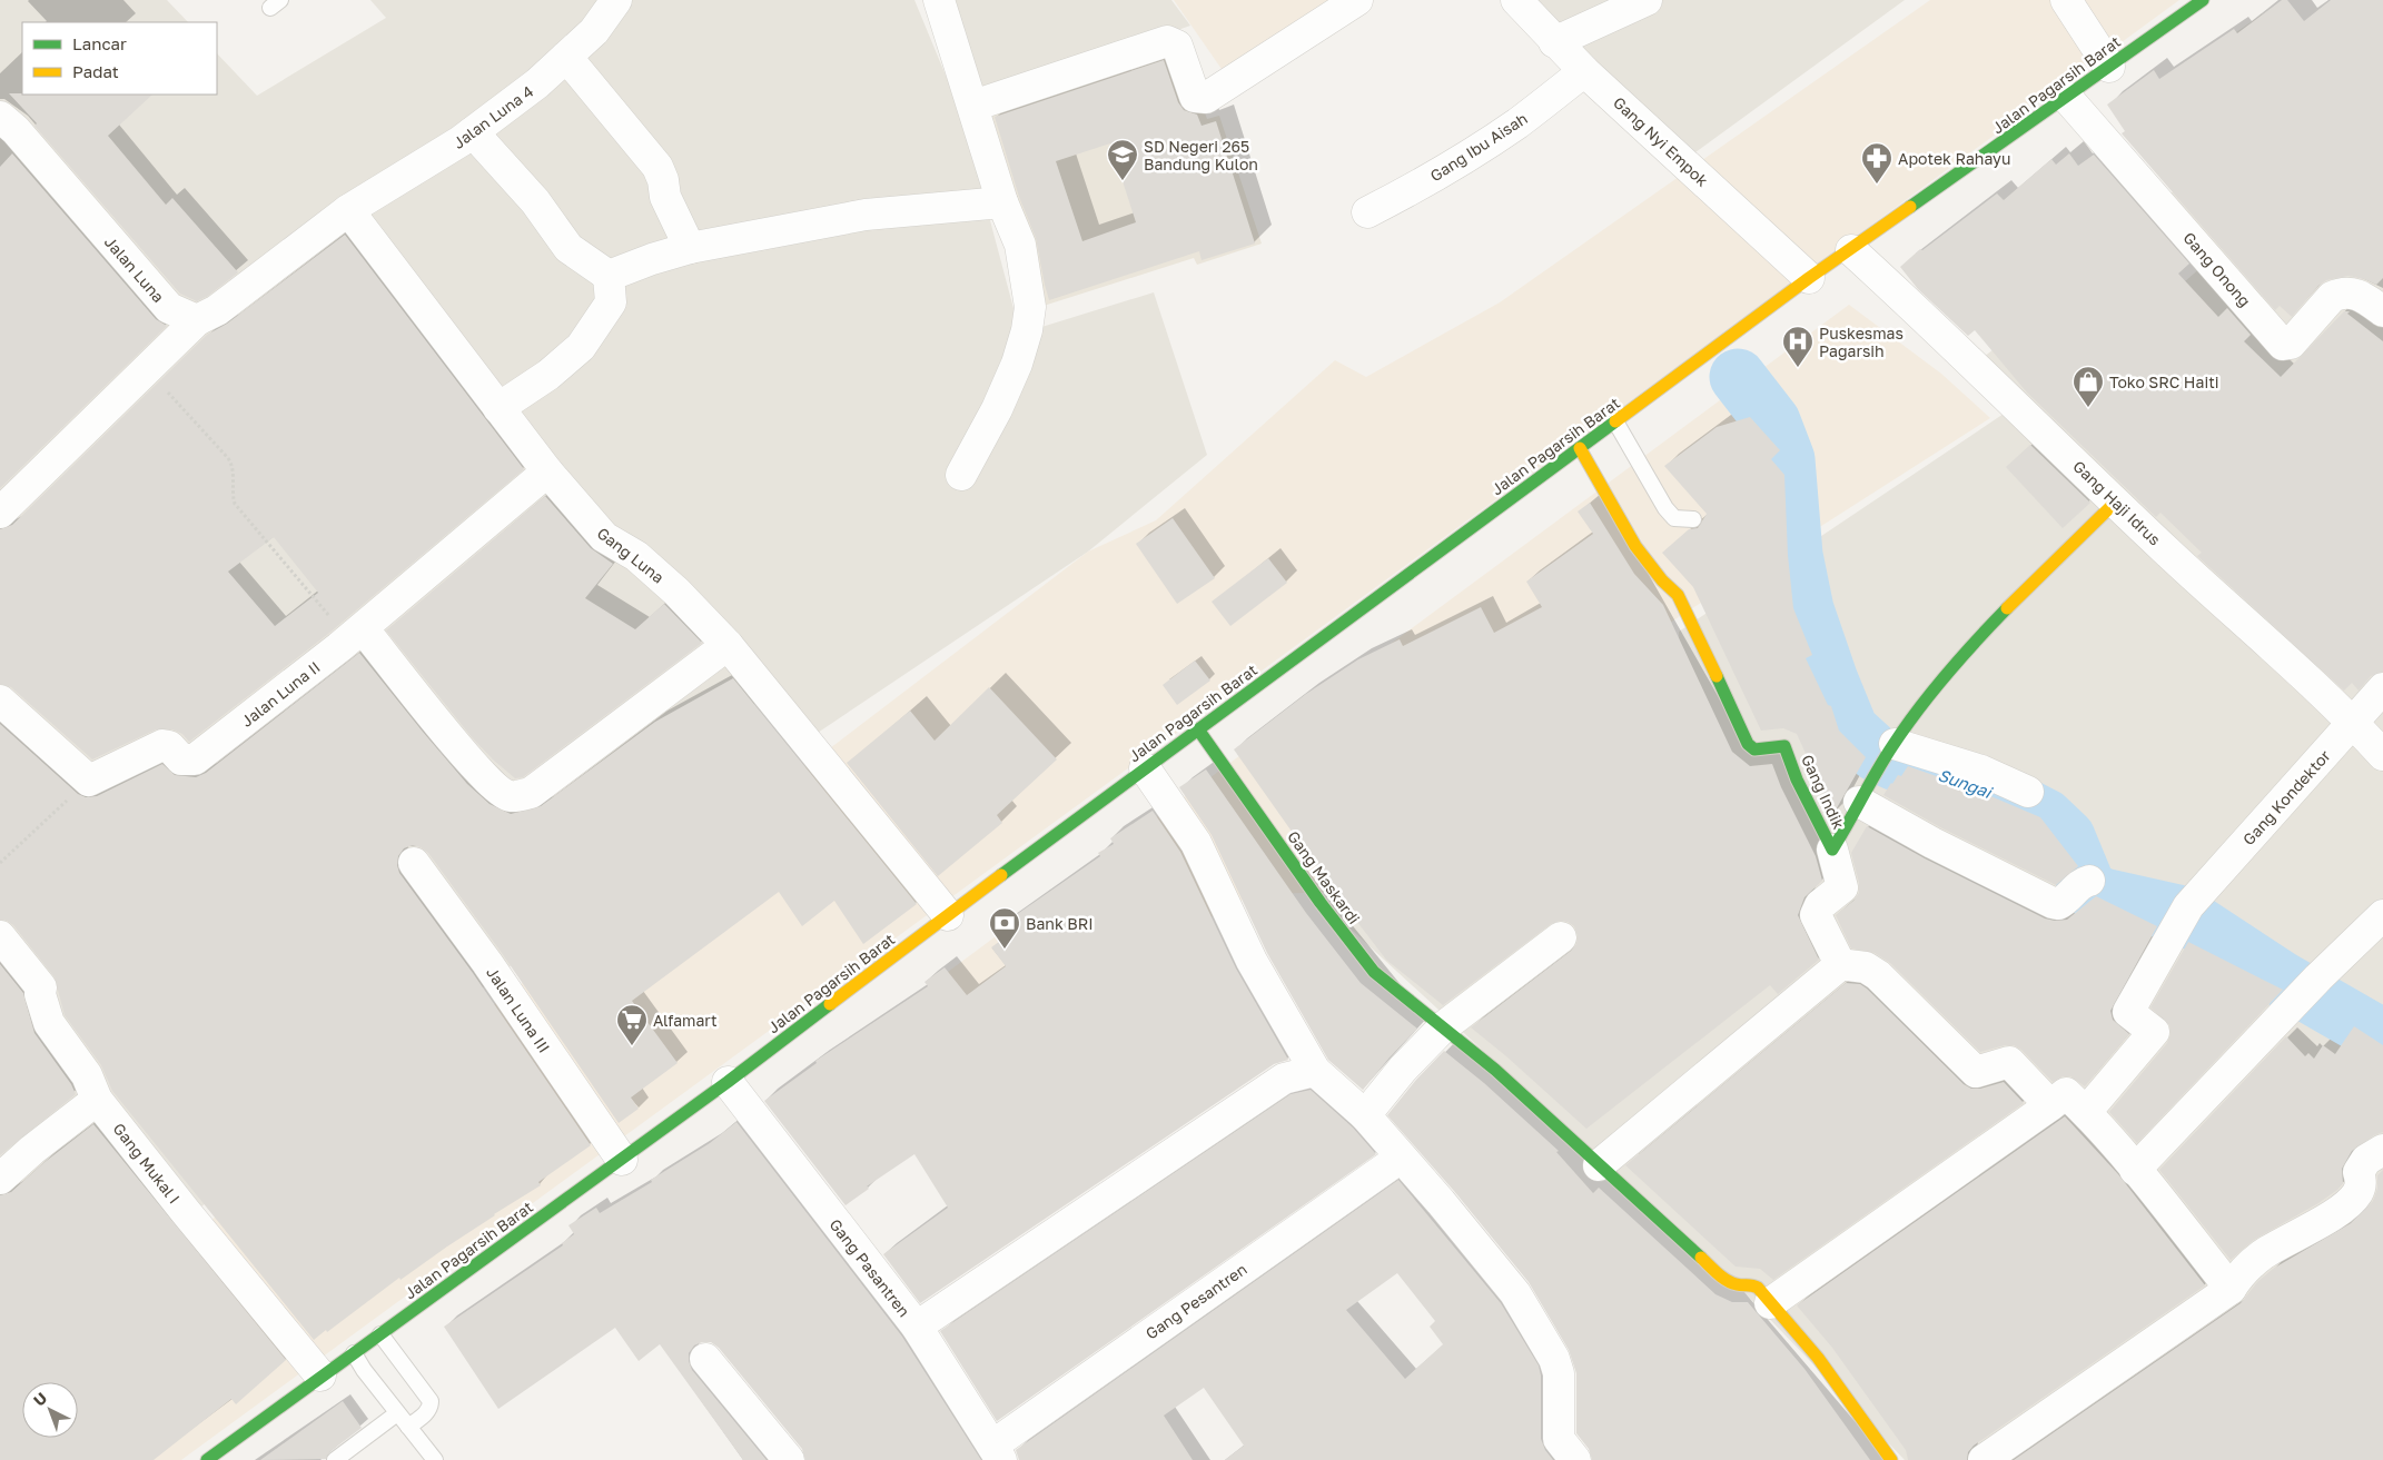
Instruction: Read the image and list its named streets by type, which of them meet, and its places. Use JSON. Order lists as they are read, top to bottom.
{
  "streets": {
    "street": [
      "Jalan Pagarsih Barat",
      "Jalan Luna 4",
      "Gang Nyi Empok",
      "Gang Ibu Aisah",
      "Jalan Luna",
      "Gang Onong",
      "Gang Haji Idrus",
      "Gang Luna",
      "Jalan Luna II",
      "Gang Indik",
      "Gang Kondektor",
      "Gang Maskardi",
      "Jalan Luna III",
      "Gang Mukal I",
      "Gang Pasantren",
      "Gang Pesantren"
    ]
  },
  "crossings": [
    ["Jalan Pagarsih Barat", "Gang Nyi Empok"],
    ["Jalan Pagarsih Barat", "Gang Onong"],
    ["Jalan Pagarsih Barat", "Gang Haji Idrus"],
    ["Jalan Pagarsih Barat", "Gang Luna"],
    ["Jalan Pagarsih Barat", "Gang Indik"],
    ["Jalan Pagarsih Barat", "Gang Maskardi"],
    ["Jalan Pagarsih Barat", "Jalan Luna III"],
    ["Jalan Pagarsih Barat", "Gang Mukal I"],
    ["Jalan Pagarsih Barat", "Gang Pasantren"],
    ["Jalan Luna 4", "Gang Luna"],
    ["Gang Nyi Empok", "Gang Ibu Aisah"],
    ["Gang Haji Idrus", "Gang Indik"],
    ["Gang Haji Idrus", "Gang Kondektor"],
    ["Gang Luna", "Jalan Luna II"],
    ["Gang Pasantren", "Gang Pesantren"]
  ],
  "water": ["Sungai"],
  "places": {
    "school or university": ["SD Negeri 265 Bandung Kulon"],
    "pharmacy": ["Apotek Rahayu"],
    "hospital": ["Puskesmas Pagarsih"],
    "shop": ["Toko SRC Haiti"],
    "bank": ["Bank BRI"],
    "supermarket": ["Alfamart"]
  },
  "legend": ["Lancar", "Padat"],
  "north": "top left"
}
